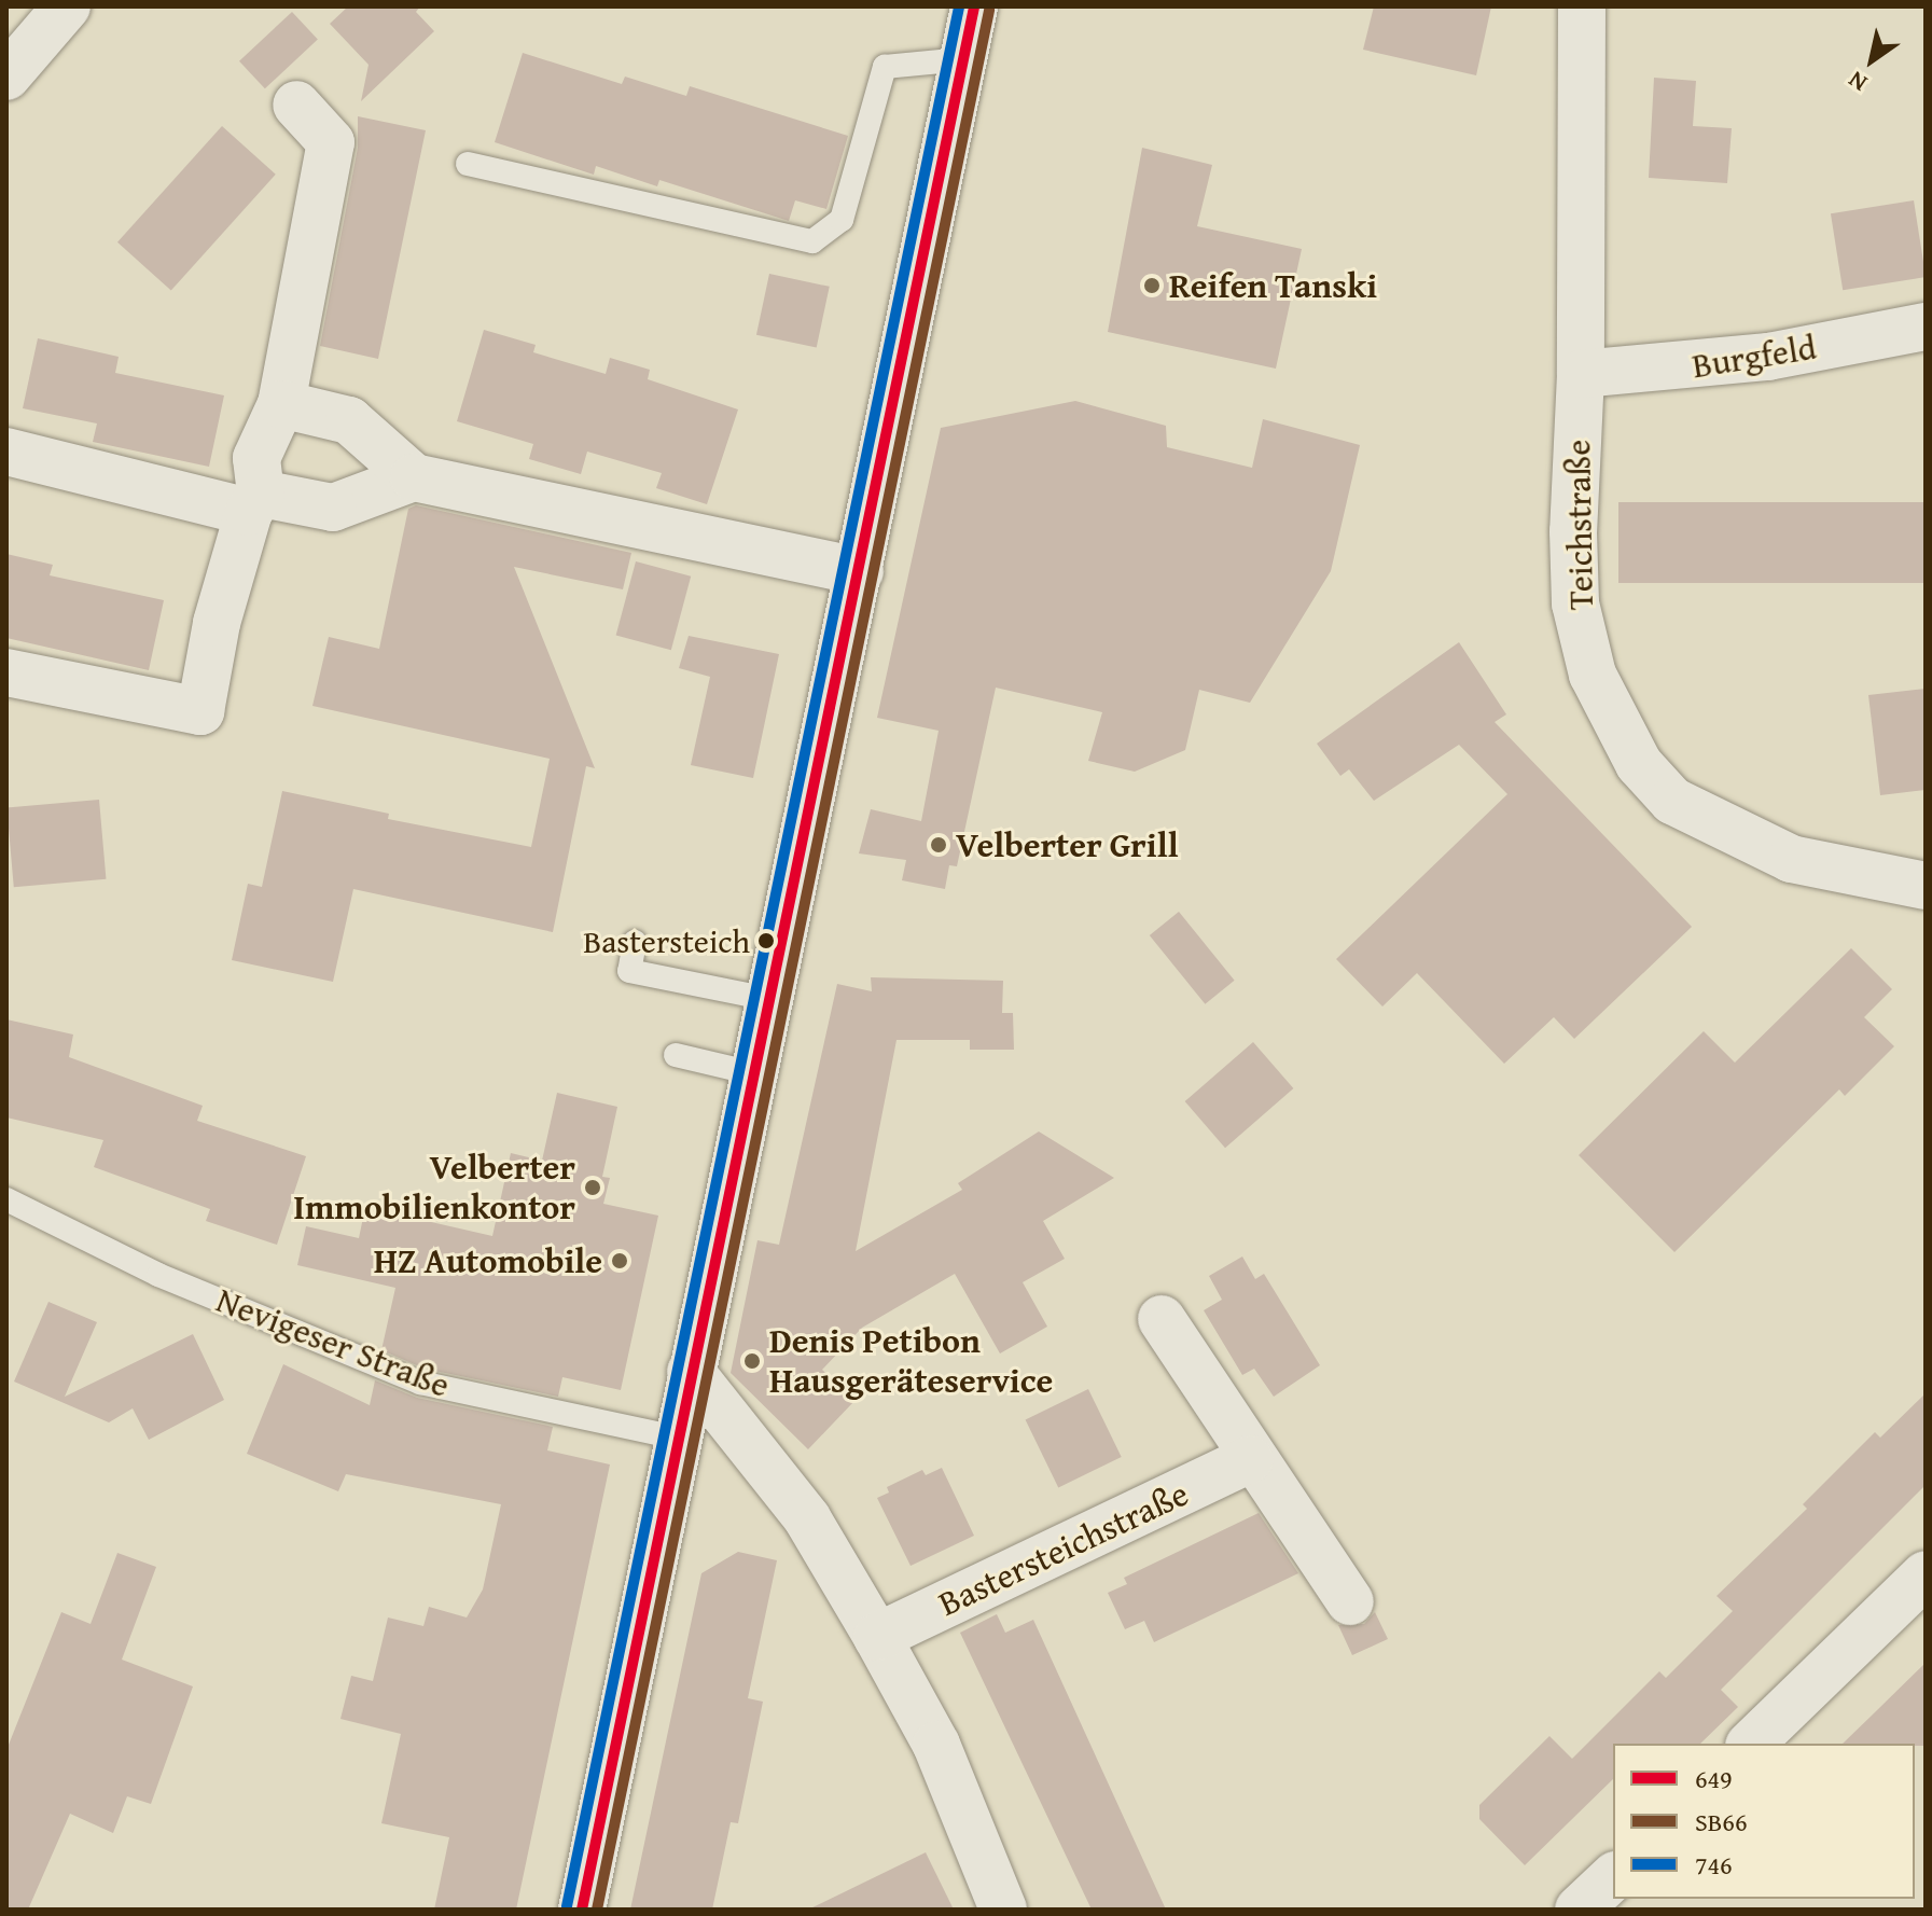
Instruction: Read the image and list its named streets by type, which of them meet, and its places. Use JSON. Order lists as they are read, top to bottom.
{
  "streets": {
    "street": ["Burgfeld", "Teichstraße", "Bastersteichstraße"],
    "lane": ["Nevigeser Straße"]
  },
  "crossings": [
    ["Burgfeld", "Teichstraße"]
  ],
  "places": [
    "Reifen Tanski",
    "Velberter Grill",
    "Bastersteich",
    "Velberter Immobilienkontor",
    "HZ Automobile",
    "Denis Petibon Hausgeräteservice"
  ],
  "lines": ["transit line 649", "transit line 746", "transit line SB66"],
  "legend": ["649", "SB66", "746"],
  "north": "bottom left"
}
